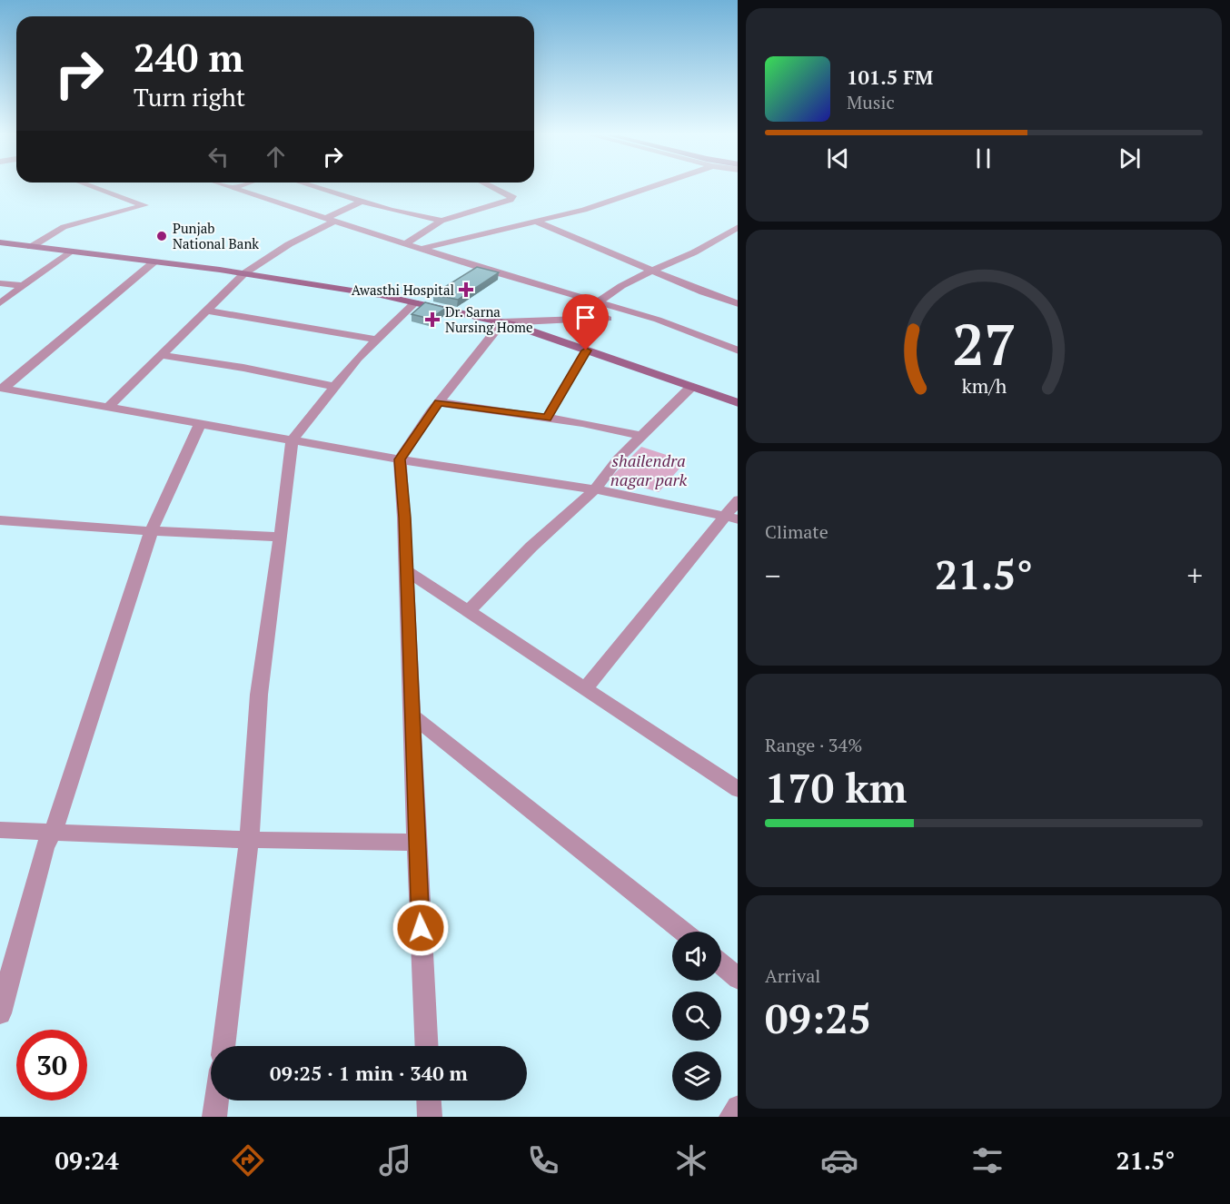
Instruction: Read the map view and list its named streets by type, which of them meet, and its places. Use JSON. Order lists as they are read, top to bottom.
{
  "parks": ["shailendra nagar park"],
  "places": {
    "other": ["Punjab National Bank"],
    "health": ["Awasthi Hospital", "Dr. Sarna Nursing Home"]
  },
  "page": {
    "turn": ["240 m", "Turn right"],
    "song": ["101.5 FM", "Music"],
    "tile": [
      "Climate",
      ["Range · 34%", "170 km"],
      ["Arrival", "09:25"]
    ],
    "heat": ["−", "21.5°", "+"],
    "limit": "30",
    "trip": "09:25 · 1 min · 340 m",
    "tabs": ["09:24", "21.5°"],
    "gauge": ["27", "km/h"]
  }
}
